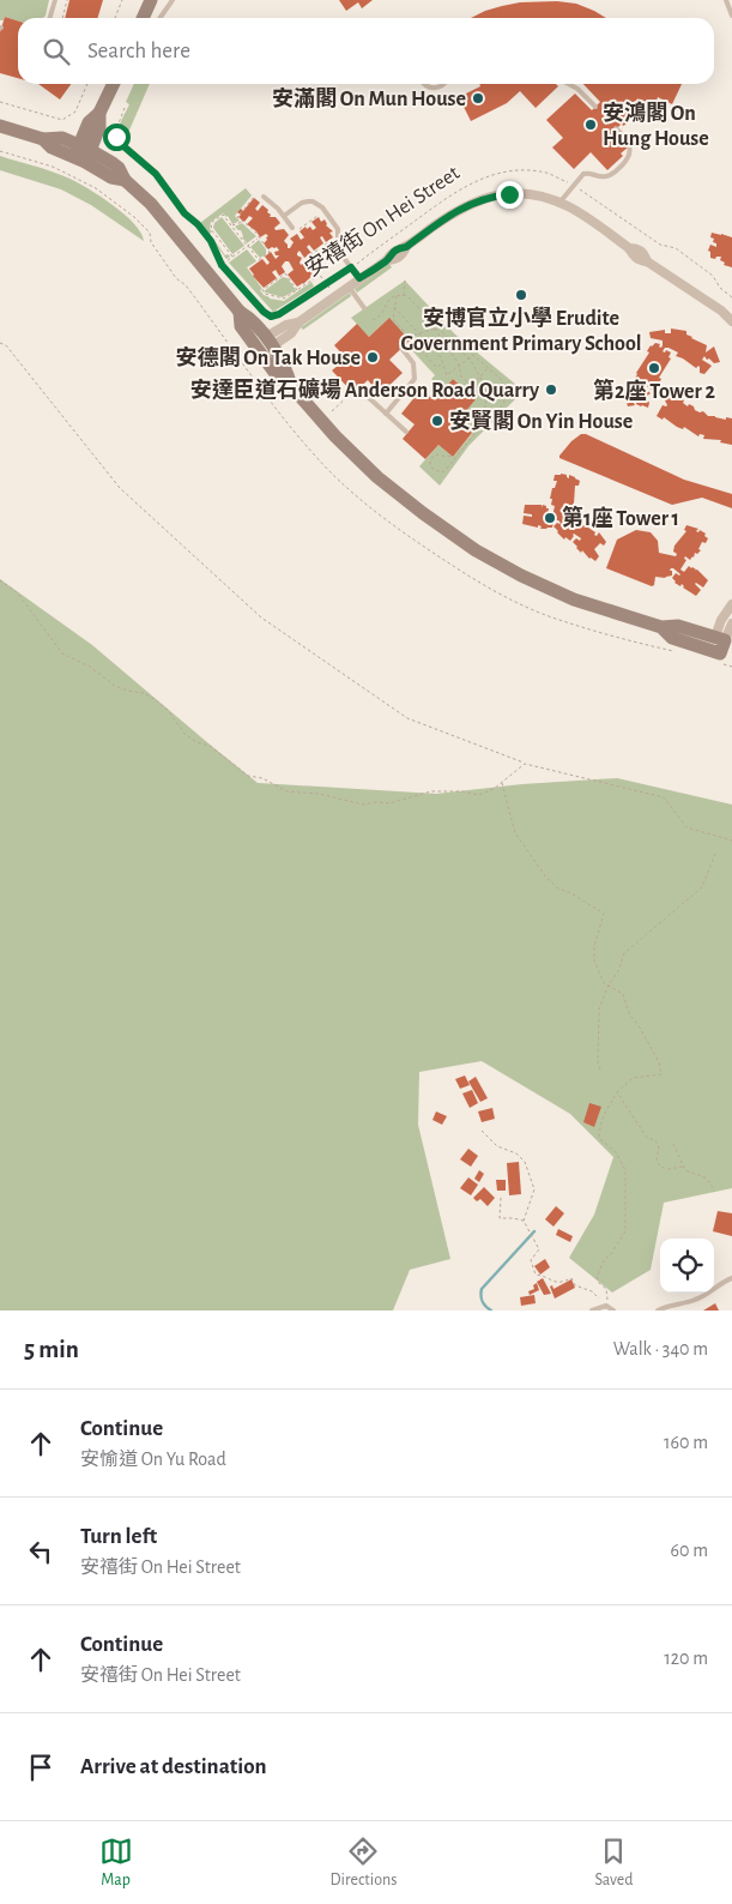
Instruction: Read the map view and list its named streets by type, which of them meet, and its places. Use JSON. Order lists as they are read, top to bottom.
{
  "streets": {
    "street": ["安禧街 On Hei Street"]
  },
  "places": [
    "安滿閣 On Mun House",
    "安鴻閣 On Hung House",
    "安博官立小學 Erudite Government Primary School",
    "安德閣 On Tak House",
    "第2座 Tower 2",
    "安達臣道石礦場 Anderson Road Quarry",
    "安賢閣 On Yin House",
    "第1座 Tower 1"
  ],
  "page": {
    "search": "Search here",
    "heading": ["5 min", "Walk · 340 m"],
    "list": [
      ["Continue", "安愉道 On Yu Road", "160 m"],
      ["Turn left", "安禧街 On Hei Street", "60 m"],
      ["Continue", "安禧街 On Hei Street", "120 m"],
      "Arrive at destination"
    ],
    "nav": ["Map", "Directions", "Saved"]
  }
}
